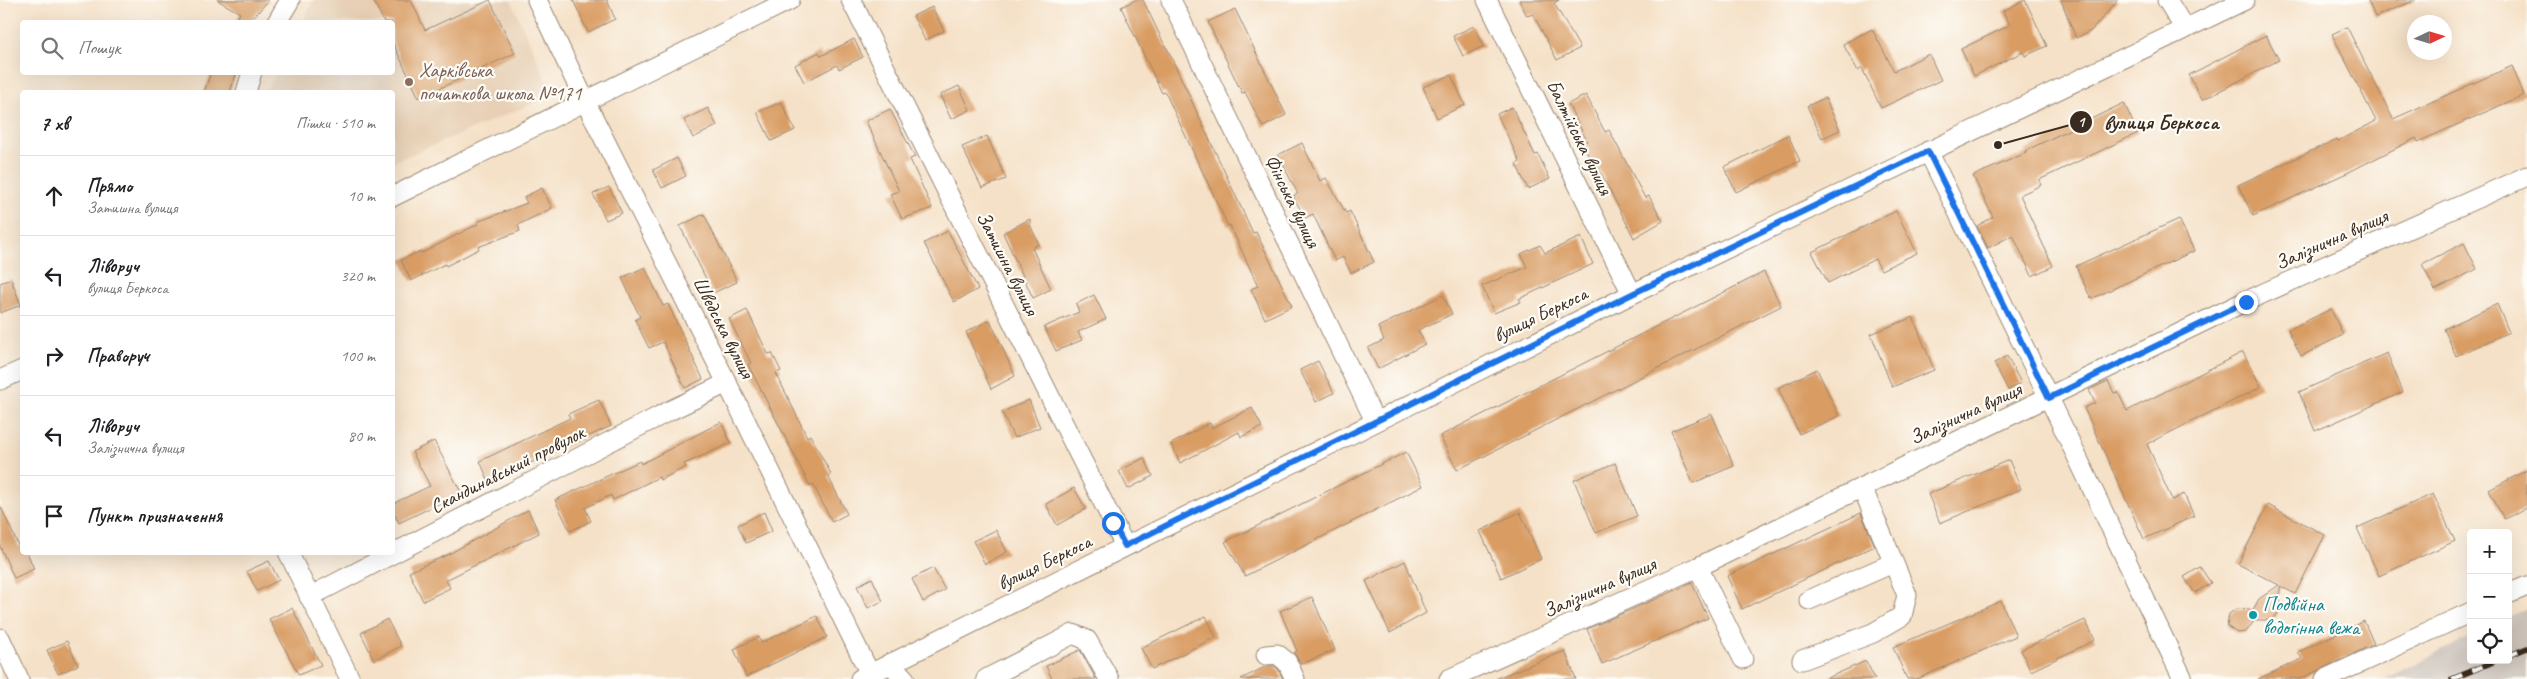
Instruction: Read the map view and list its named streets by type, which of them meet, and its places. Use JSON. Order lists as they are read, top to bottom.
{
  "streets": {
    "street": [
      "Балтійська вулиця",
      "Фінська вулиця",
      "Залізнична вулиця",
      "Затишна вулиця",
      "вулиця Беркоса",
      "Шведська вулиця",
      "Скандинавський провулок"
    ]
  },
  "crossings": [
    ["Балтійська вулиця", "вулиця Беркоса"],
    ["Фінська вулиця", "вулиця Беркоса"],
    ["Затишна вулиця", "вулиця Беркоса"],
    ["вулиця Беркоса", "Шведська вулиця"],
    ["Шведська вулиця", "Скандинавський провулок"]
  ],
  "places": ["Харківська початкова школа №171", "вулиця Беркоса", "Подвійна водогінна вежа"],
  "north": "right",
  "page": {
    "search": "Пошук",
    "heading": ["7 хв", "Пішки · 510 m"],
    "list": [
      ["Прямо", "Затишна вулиця", "10 m"],
      ["Ліворуч", "вулиця Беркоса", "320 m"],
      ["Праворуч", "100 m"],
      ["Ліворуч", "Залізнична вулиця", "80 m"],
      "Пункт призначення"
    ],
    "map_buttons": ["+", "−"]
  }
}
